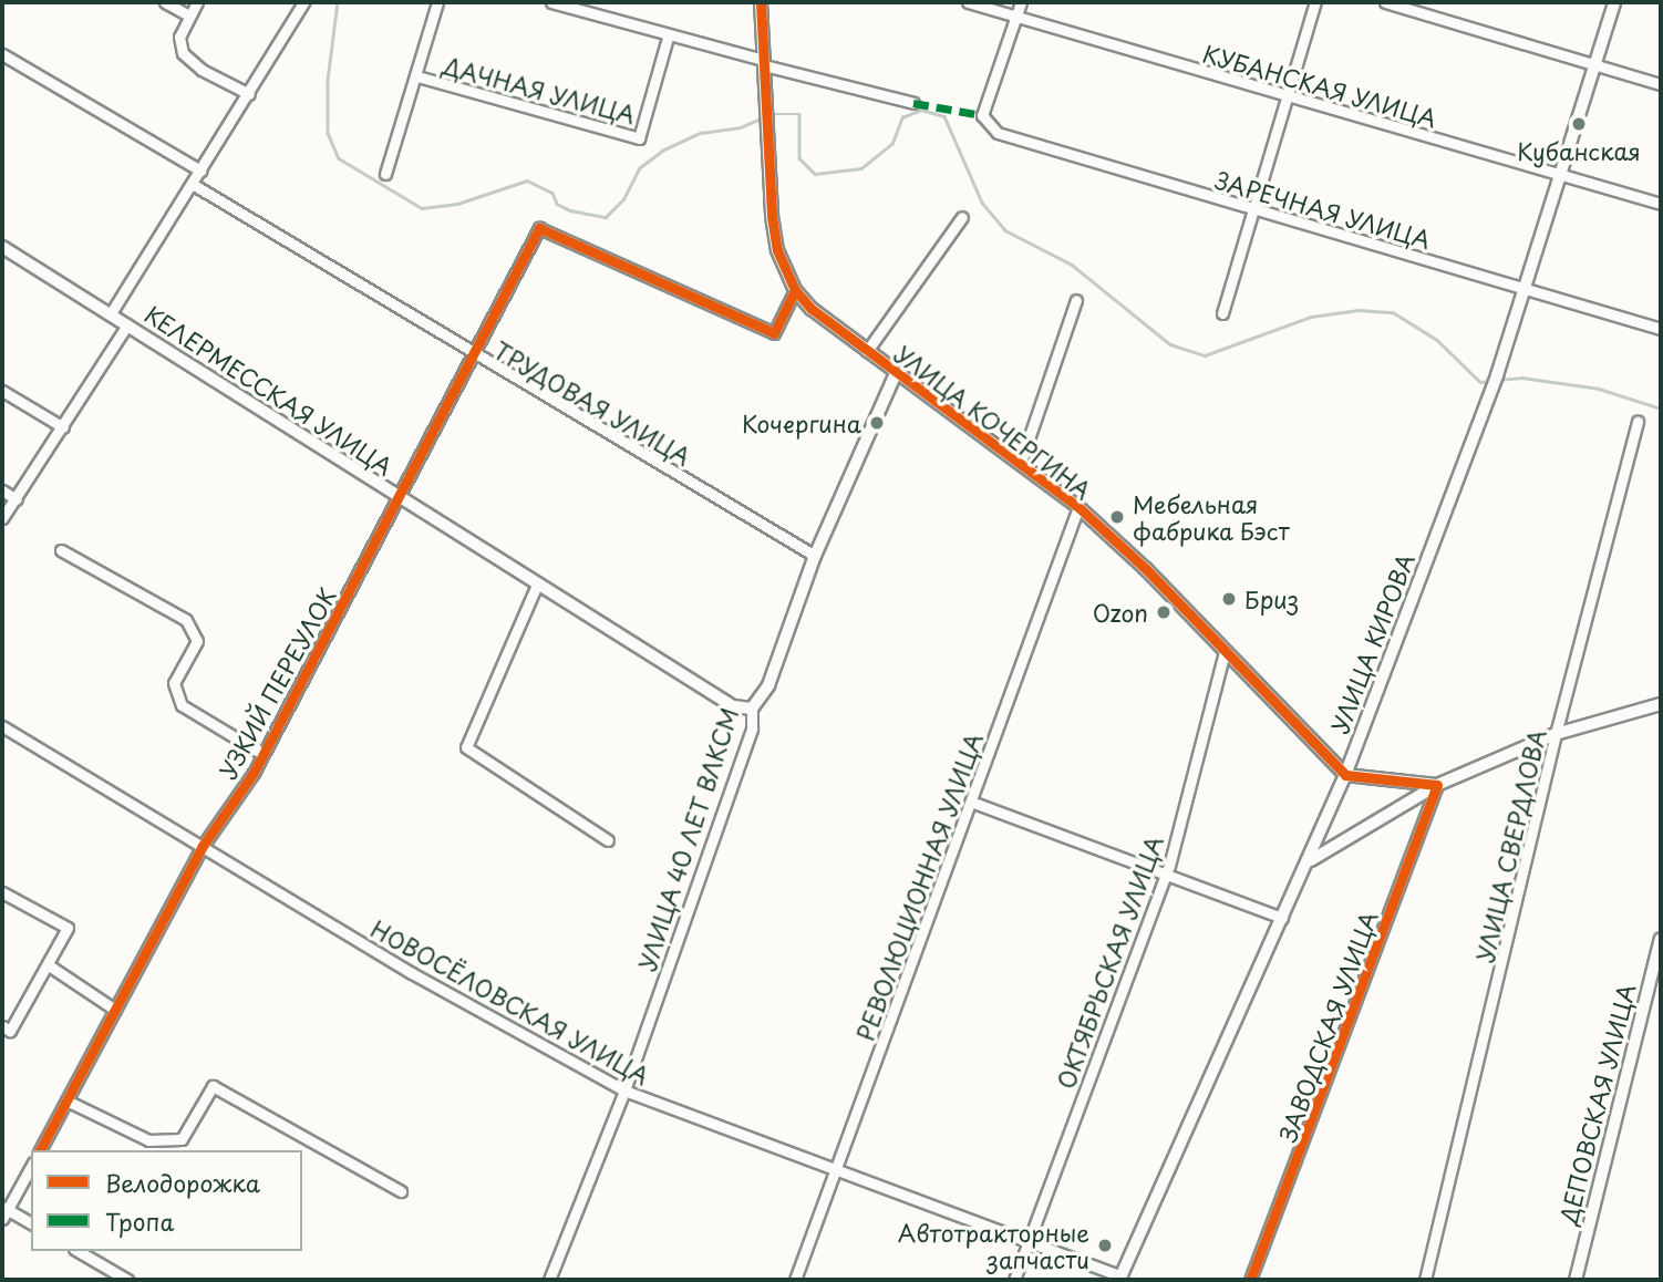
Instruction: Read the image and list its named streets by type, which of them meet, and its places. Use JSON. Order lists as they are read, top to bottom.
{
  "streets": {
    "street": [
      "КУБАНСКАЯ УЛИЦА",
      "ДАЧНАЯ УЛИЦА",
      "ЗАРЕЧНАЯ УЛИЦА",
      "КЕЛЕРМЕССКАЯ УЛИЦА",
      "ТРУДОВАЯ УЛИЦА",
      "УЛИЦА КОЧЕРГИНА",
      "УЛИЦА КИРОВА",
      "УЗКИЙ ПЕРЕУЛОК",
      "УЛИЦА 40 ЛЕТ ВЛКСМ",
      "УЛИЦА СВЕРДЛОВА",
      "РЕВОЛЮЦИОННАЯ УЛИЦА",
      "ОКТЯБРЬСКАЯ УЛИЦА",
      "НОВОСЁЛОВСКАЯ УЛИЦА",
      "ЗАВОДСКАЯ УЛИЦА",
      "ДЕПОВСКАЯ УЛИЦА"
    ]
  },
  "crossings": [
    ["КУБАНСКАЯ УЛИЦА", "ЗАРЕЧНАЯ УЛИЦА"],
    ["КУБАНСКАЯ УЛИЦА", "УЛИЦА КИРОВА"],
    ["ЗАРЕЧНАЯ УЛИЦА", "УЛИЦА КИРОВА"],
    ["КЕЛЕРМЕССКАЯ УЛИЦА", "УЗКИЙ ПЕРЕУЛОК"],
    ["КЕЛЕРМЕССКАЯ УЛИЦА", "УЛИЦА 40 ЛЕТ ВЛКСМ"],
    ["ТРУДОВАЯ УЛИЦА", "УЗКИЙ ПЕРЕУЛОК"],
    ["ТРУДОВАЯ УЛИЦА", "УЛИЦА 40 ЛЕТ ВЛКСМ"],
    ["УЛИЦА КОЧЕРГИНА", "УЛИЦА КИРОВА"],
    ["УЛИЦА КОЧЕРГИНА", "УЗКИЙ ПЕРЕУЛОК"],
    ["УЛИЦА КОЧЕРГИНА", "УЛИЦА 40 ЛЕТ ВЛКСМ"],
    ["УЛИЦА КОЧЕРГИНА", "РЕВОЛЮЦИОННАЯ УЛИЦА"],
    ["УЛИЦА КОЧЕРГИНА", "ОКТЯБРЬСКАЯ УЛИЦА"],
    ["УЛИЦА КИРОВА", "НОВОСЁЛОВСКАЯ УЛИЦА"],
    ["УЗКИЙ ПЕРЕУЛОК", "НОВОСЁЛОВСКАЯ УЛИЦА"],
    ["УЛИЦА 40 ЛЕТ ВЛКСМ", "НОВОСЁЛОВСКАЯ УЛИЦА"],
    ["РЕВОЛЮЦИОННАЯ УЛИЦА", "НОВОСЁЛОВСКАЯ УЛИЦА"],
    ["ОКТЯБРЬСКАЯ УЛИЦА", "НОВОСЁЛОВСКАЯ УЛИЦА"]
  ],
  "places": [
    "Кубанская",
    "Кочергина",
    "Мебельная фабрика Бэст",
    "Бриз",
    "Ozon",
    "Автотракторные запчасти"
  ],
  "legend": ["Велодорожка", "Тропа"]
}
